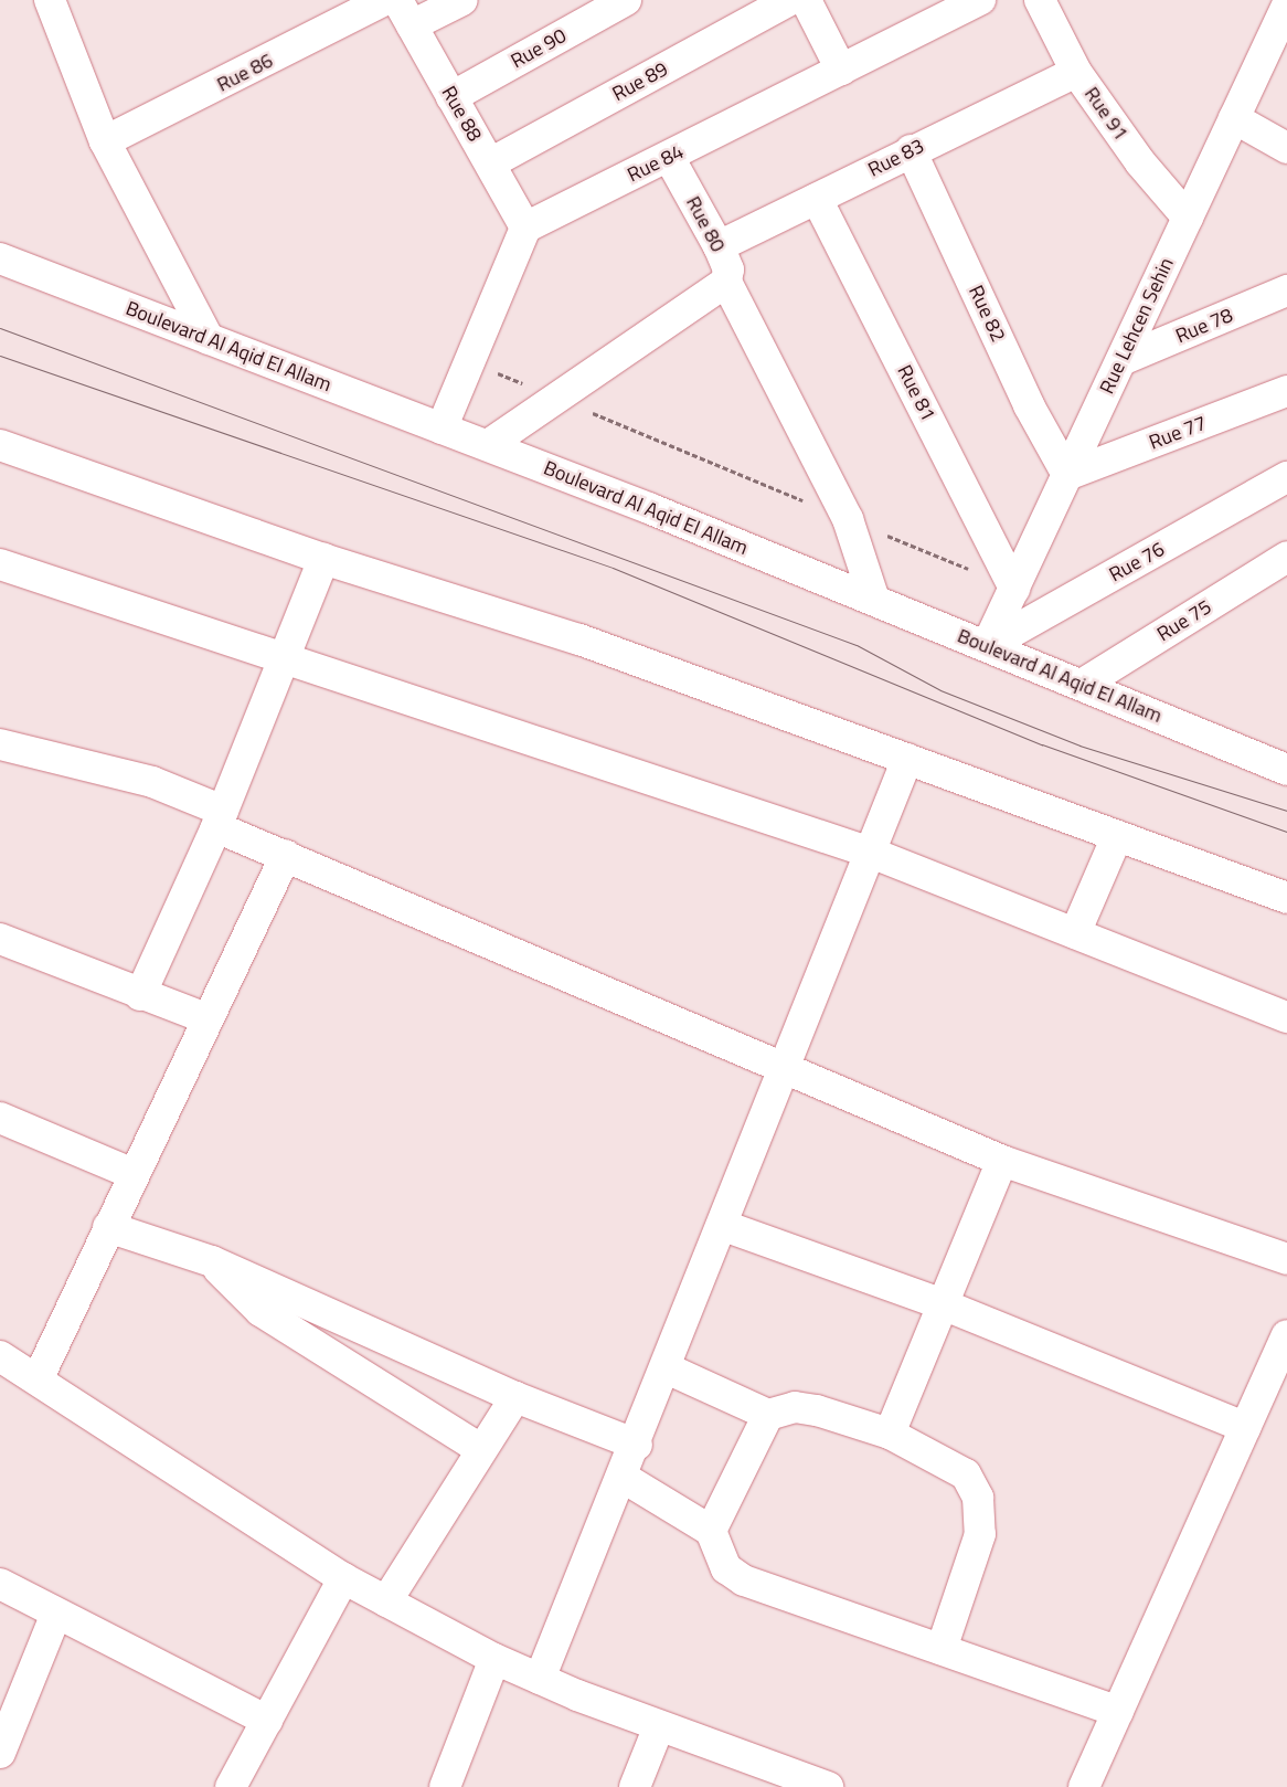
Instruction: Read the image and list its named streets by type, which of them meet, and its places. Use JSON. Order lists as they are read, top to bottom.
{
  "streets": {
    "street": [
      "Rue 90",
      "Rue 86",
      "Rue 89",
      "Rue 88",
      "Rue 91",
      "Rue 83",
      "Rue 84",
      "Rue 80",
      "Rue 82",
      "Rue Lehcen Sehin",
      "Rue 78",
      "Boulevard Al Aqid El Allam",
      "Rue 81",
      "Rue 77",
      "Rue 76",
      "Rue 75"
    ]
  },
  "crossings": [
    ["Rue 90", "Rue 88"],
    ["Rue 89", "Rue 88"],
    ["Rue 88", "Rue 84"],
    ["Rue 91", "Rue 83"],
    ["Rue 91", "Rue Lehcen Sehin"],
    ["Rue 83", "Rue 80"],
    ["Rue 83", "Rue 82"],
    ["Rue 83", "Rue 81"],
    ["Rue 84", "Rue 80"],
    ["Rue 80", "Boulevard Al Aqid El Allam"],
    ["Rue 82", "Rue Lehcen Sehin"],
    ["Rue 82", "Rue 77"],
    ["Rue Lehcen Sehin", "Rue 78"],
    ["Rue Lehcen Sehin", "Boulevard Al Aqid El Allam"],
    ["Rue Lehcen Sehin", "Rue 81"],
    ["Rue Lehcen Sehin", "Rue 77"],
    ["Rue Lehcen Sehin", "Rue 76"],
    ["Boulevard Al Aqid El Allam", "Rue 76"],
    ["Boulevard Al Aqid El Allam", "Rue 75"]
  ]
}
